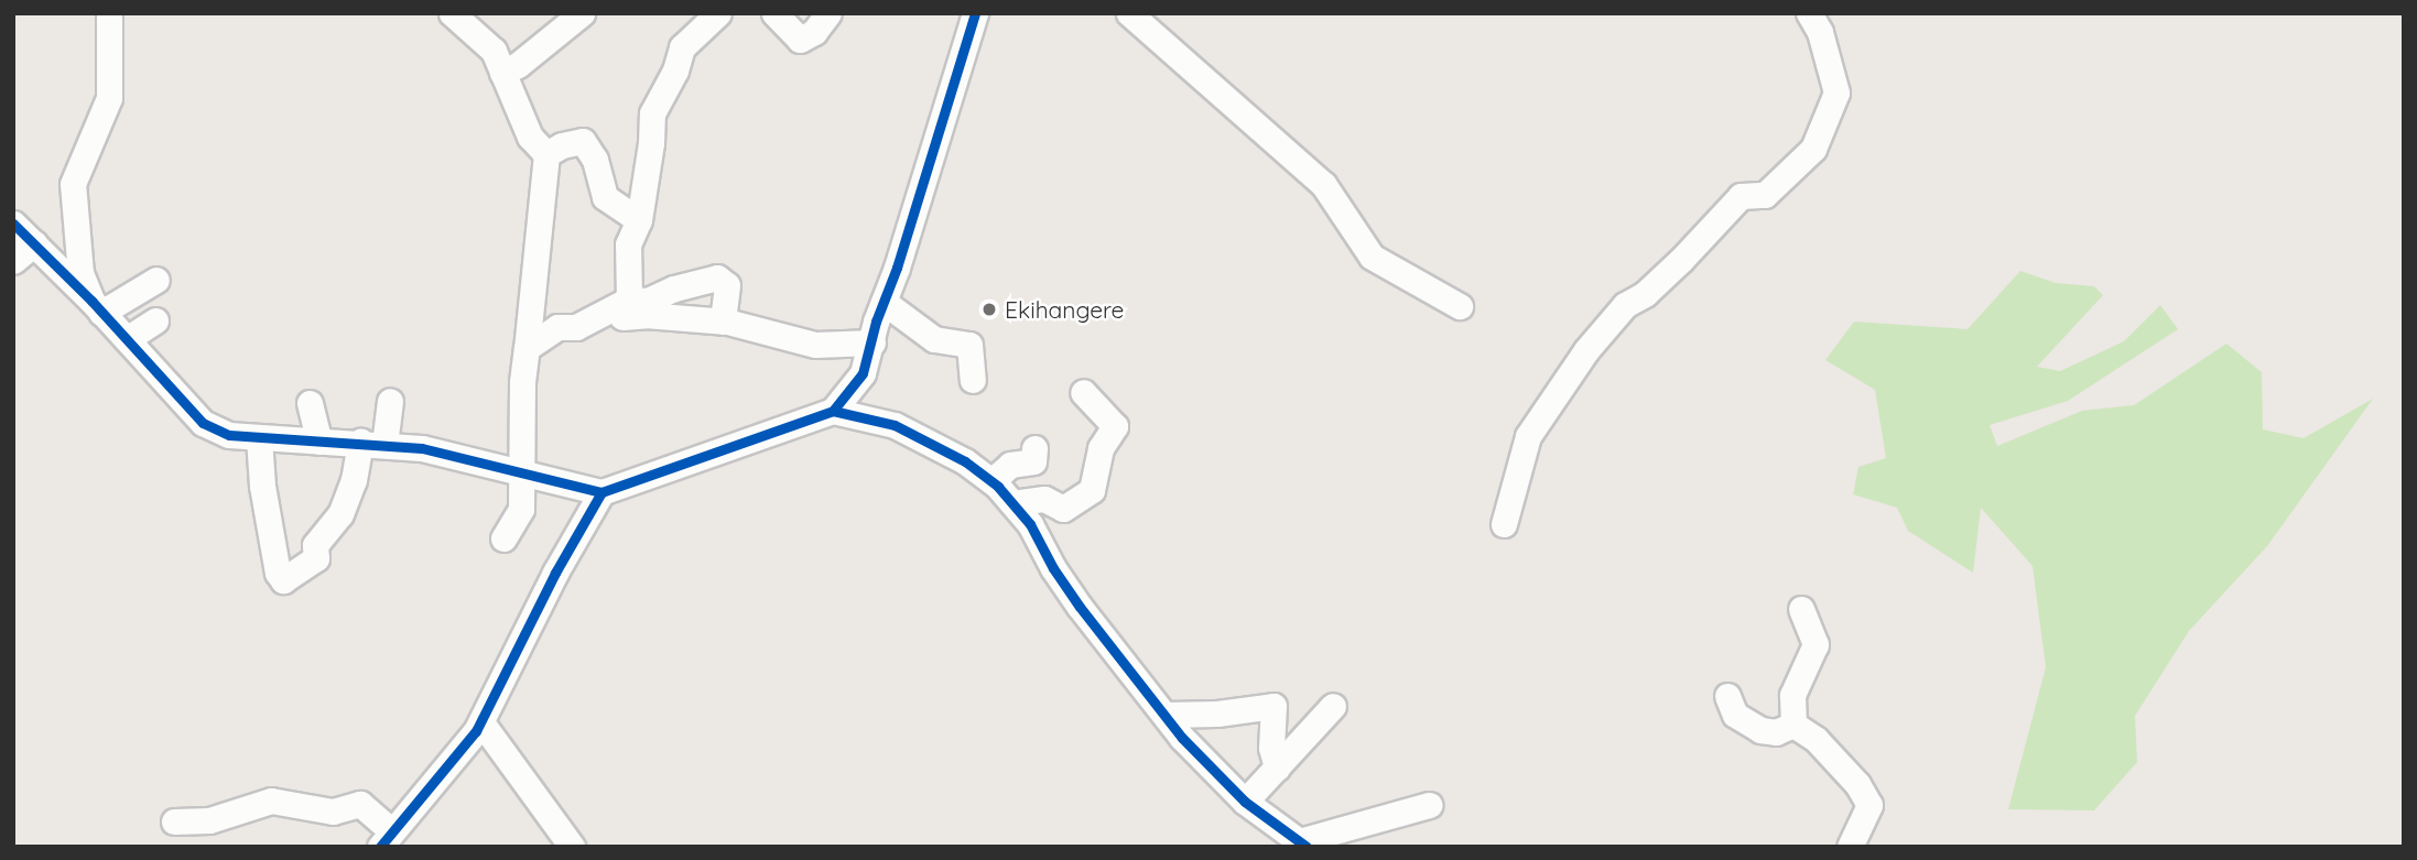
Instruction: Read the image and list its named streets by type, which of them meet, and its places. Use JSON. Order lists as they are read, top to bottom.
{
  "places": ["Ekihangere"]
}
